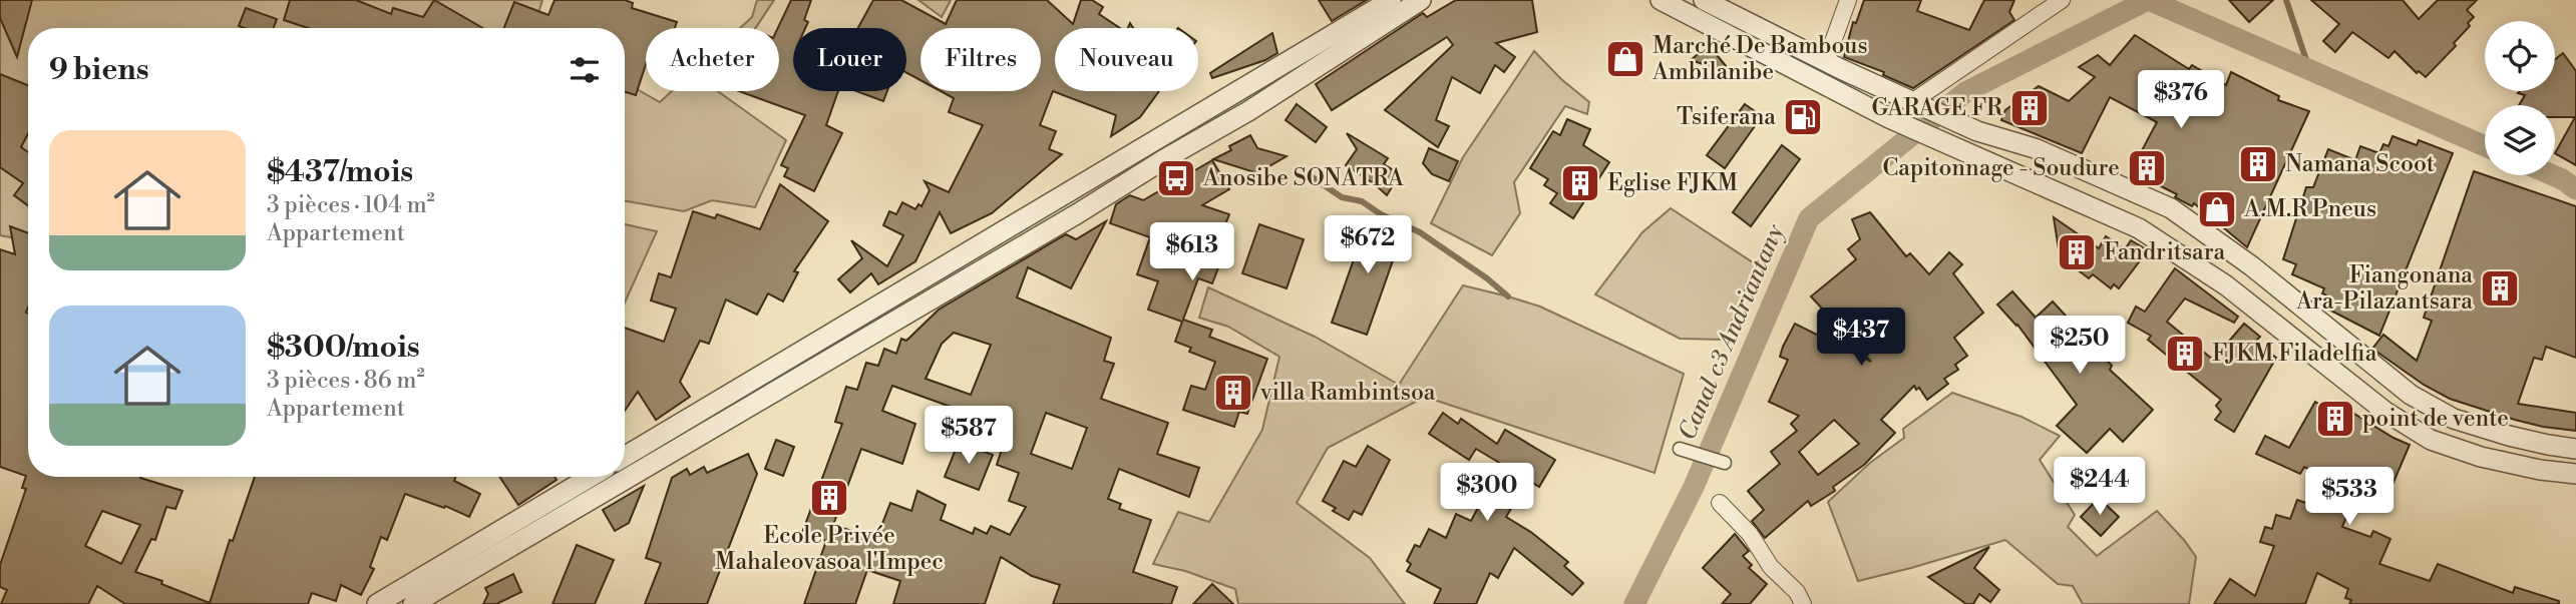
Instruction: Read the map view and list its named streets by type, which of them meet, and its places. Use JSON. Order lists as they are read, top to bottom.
{
  "water": ["Canal c3 Andriantany"],
  "places": {
    "shop": ["Marché De Bambous Ambilanibe", "A.M.R Pneus"],
    "building": [
      "GARAGE FR",
      "Namana Scoot",
      "Capitonnage - Soudure",
      "Eglise FJKM",
      "Fandritsara",
      "Fiangonana Ara-Pilazantsara",
      "FJKM Filadelfia",
      "villa Rambintsoa",
      "point de vente",
      "Ecole Privée Mahaleovasoa l'Impec"
    ],
    "fuel station": ["Tsiferana"],
    "bus stop": ["Anosibe SONATRA"]
  },
  "page": {
    "chip": [
      "Acheter",
      "Louer",
      "Filtres",
      "Nouveau"
    ],
    "heading": "9 biens",
    "price": [
      "$376",
      "$672",
      "$613",
      "$437",
      "$250",
      "$587",
      "$244",
      "$300",
      "$533"
    ],
    "list": [
      {
        "name": "$437/mois",
        "note": "3 pièces · 104 m² · Appartement"
      },
      {
        "name": "$300/mois",
        "note": "3 pièces · 86 m² · Appartement"
      }
    ]
  }
}
